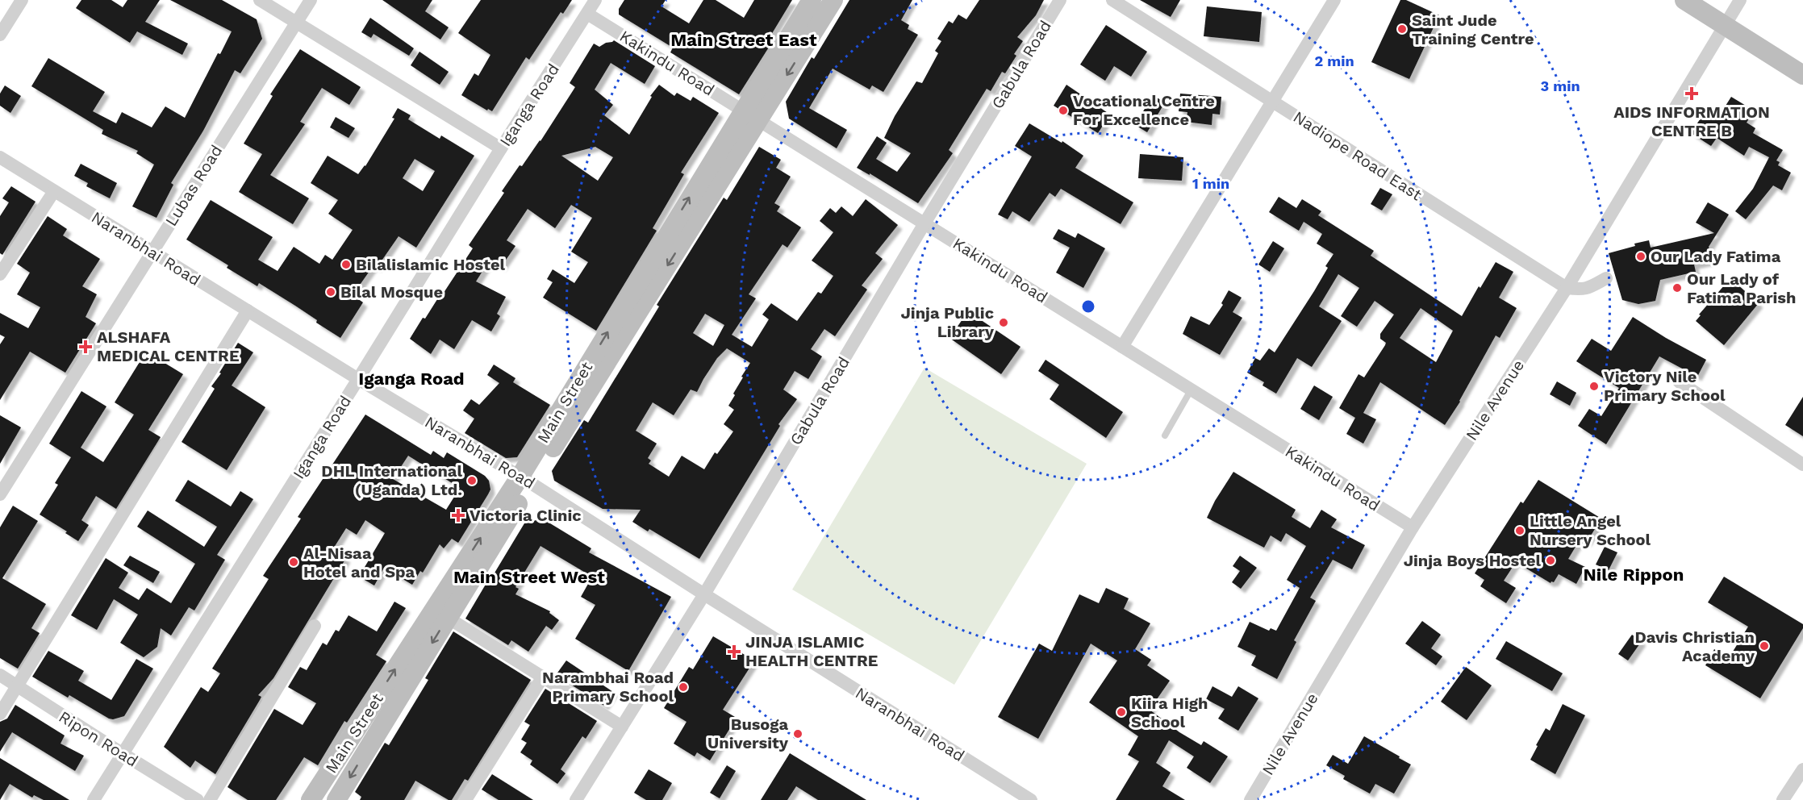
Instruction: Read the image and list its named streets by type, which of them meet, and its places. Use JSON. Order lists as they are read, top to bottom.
{
  "streets": {
    "street": [
      "Kakindu Road",
      "Gabula Road",
      "Iganga Road",
      "Nadiope Road East",
      "Lubas Road",
      "Naranbhai Road",
      "Nile Avenue",
      "Main Street",
      "Ripon Road"
    ]
  },
  "crossings": [
    ["Kakindu Road", "Gabula Road"],
    ["Kakindu Road", "Iganga Road"],
    ["Kakindu Road", "Nile Avenue"],
    ["Kakindu Road", "Main Street"],
    ["Gabula Road", "Naranbhai Road"],
    ["Iganga Road", "Naranbhai Road"],
    ["Iganga Road", "Ripon Road"],
    ["Nadiope Road East", "Nile Avenue"],
    ["Lubas Road", "Naranbhai Road"],
    ["Naranbhai Road", "Main Street"]
  ],
  "districts": [
    "Main Street East",
    "Iganga Road",
    "Nile Rippon",
    "Main Street West"
  ],
  "places": {
    "other": [
      "Saint Jude Training Centre",
      "Vocational Centre For Excellence",
      "Our Lady Fatima",
      "Bilalislamic Hostel",
      "Our Lady of Fatima Parish",
      "Bilal Mosque",
      "Jinja Public Library",
      "Victory Nile Primary School",
      "DHL International (Uganda) Ltd.",
      "Little Angel Nursery School",
      "Jinja Boys Hostel",
      "Al-Nisaa Hotel and Spa",
      "Davis Christian Academy",
      "Narambhai Road Primary School",
      "Kiira High School",
      "Busoga University"
    ],
    "health": [
      "AIDS INFORMATION CENTRE B",
      "ALSHAFA MEDICAL CENTRE",
      "Victoria Clinic",
      "JINJA ISLAMIC HEALTH CENTRE"
    ]
  },
  "rings": ["2 min", "3 min", "1 min"]
}
